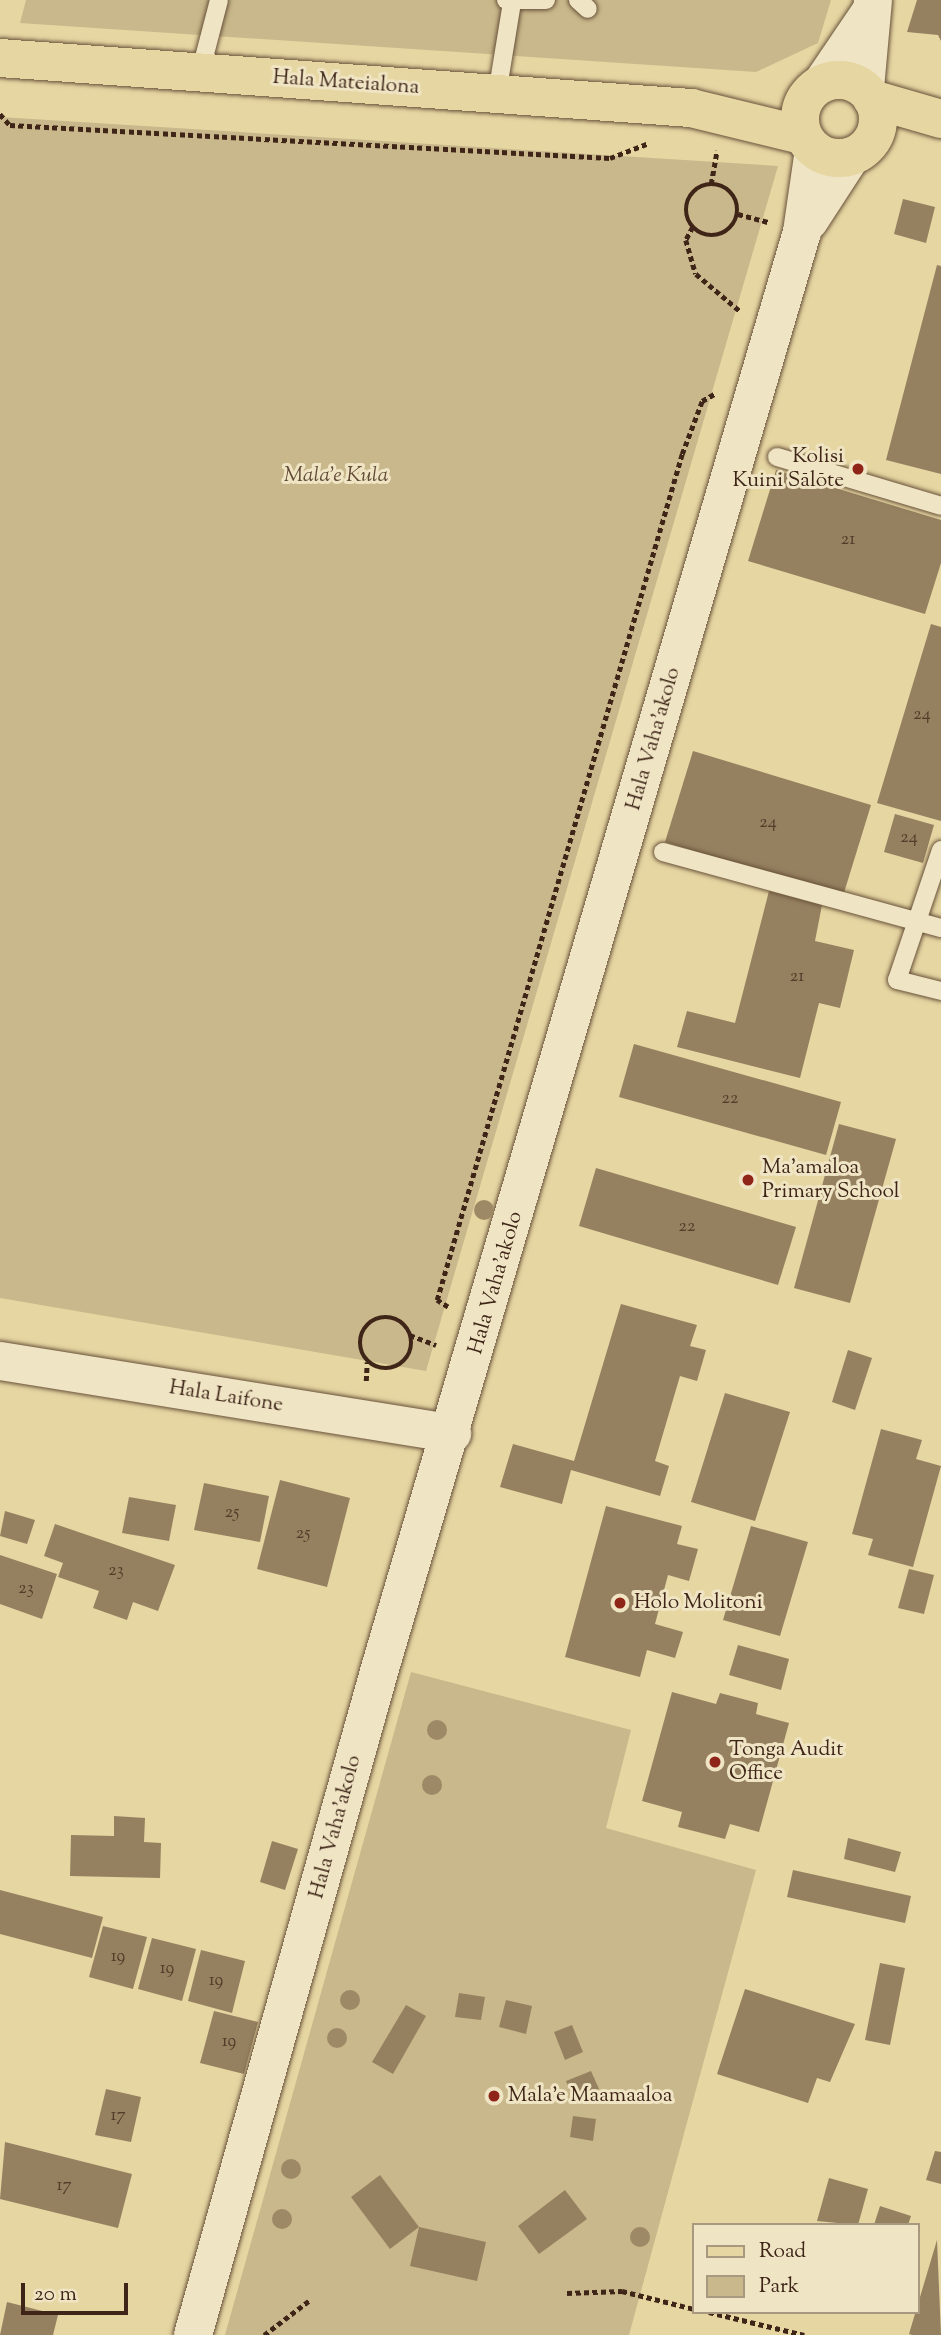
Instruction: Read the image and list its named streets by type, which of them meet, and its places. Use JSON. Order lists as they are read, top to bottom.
{
  "streets": {
    "main road": ["Hala Mateialona", "Hala Vaha'akolo", "Hala Laifone"]
  },
  "crossings": [
    ["Hala Mateialona", "Hala Vaha'akolo"],
    ["Hala Vaha'akolo", "Hala Laifone"]
  ],
  "parks": ["Mala'e Kula"],
  "places": [
    "Kolisi Kuini Sālōte",
    "Ma'amaloa Primary School",
    "Holo Molitoni",
    "Tonga Audit Office",
    "Mala'e Maamaaloa"
  ],
  "house_numbers": [
    "21",
    "24",
    "24",
    "24",
    "21",
    "22",
    "22",
    "25",
    "25",
    "23",
    "23",
    "19",
    "19",
    "19",
    "19",
    "17",
    "17"
  ],
  "legend": ["Road", "Park"],
  "scale_bar": "20 m"
}
